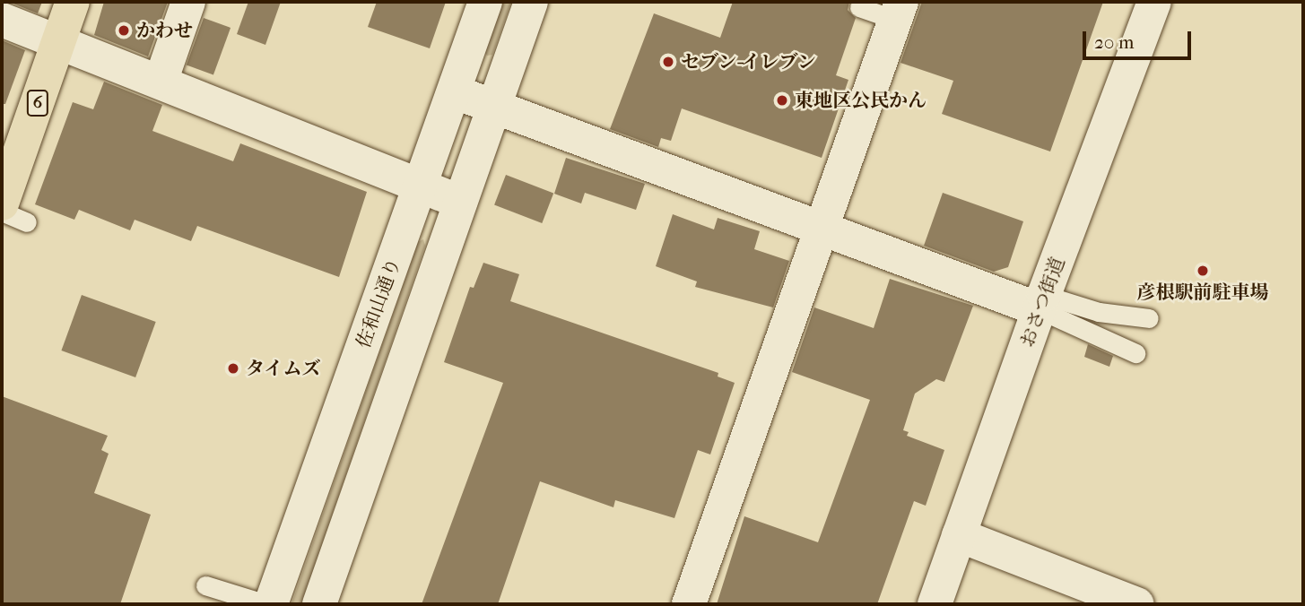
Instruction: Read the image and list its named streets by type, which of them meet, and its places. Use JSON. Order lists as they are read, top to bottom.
{
  "streets": {
    "main road": ["6"],
    "street": ["おさつ街道", "佐和山通り"]
  },
  "places": [
    "かわせ",
    "セブン-イレブン",
    "東地区公民かん",
    "彦根駅前駐車場",
    "タイムズ"
  ],
  "scale_bar": "20 m"
}
